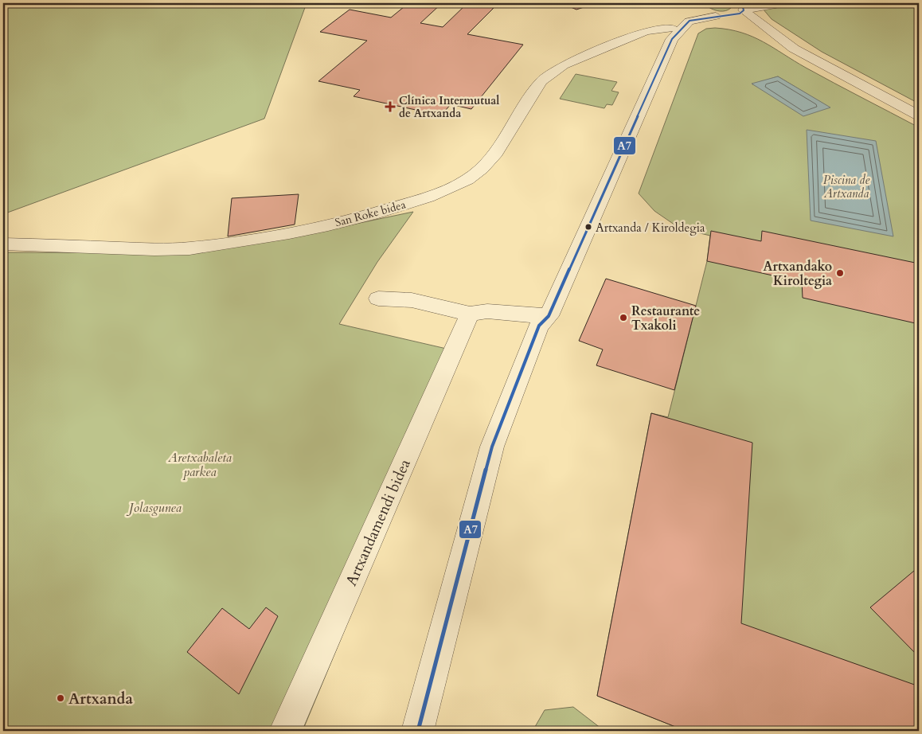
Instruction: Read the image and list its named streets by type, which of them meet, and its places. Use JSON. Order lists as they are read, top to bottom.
{
  "streets": {
    "street": ["San Roke bidea", "Artxandamendi bidea"]
  },
  "water": ["Piscina de Artxanda"],
  "parks": ["Aretxabaleta parkea", "Jolasgunea"],
  "places": {
    "health": ["Clínica Intermutual de Artxanda"],
    "other": [
      "Artxanda / Kiroldegia",
      "Artxandako Kiroltegia",
      "Restaurante Txakoli",
      "Artxanda"
    ]
  },
  "lines": ["transit line A7"]
}
